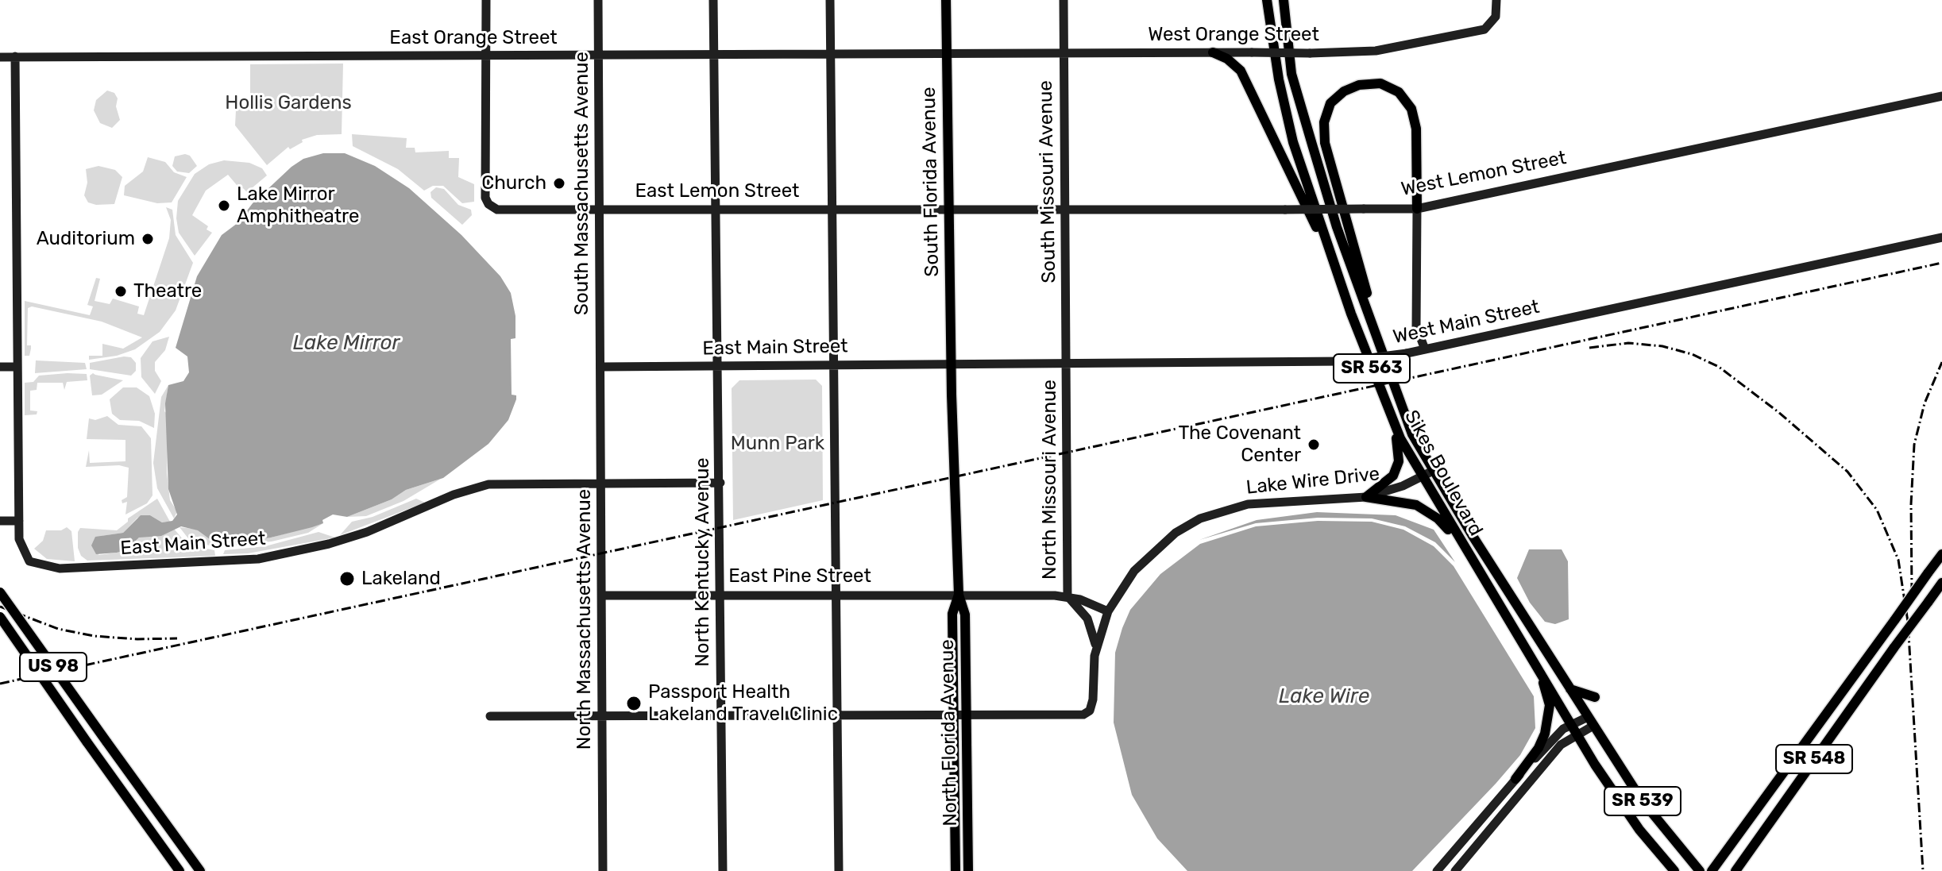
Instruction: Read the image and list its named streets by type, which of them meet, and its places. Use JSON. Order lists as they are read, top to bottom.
{
  "streets": {
    "main road": [
      "South Florida Avenue",
      "SR 563",
      "Sikes Boulevard",
      "US 98",
      "North Florida Avenue",
      "SR 548",
      "SR 539"
    ],
    "street": [
      "West Orange Street",
      "East Orange Street",
      "West Lemon Street",
      "South Missouri Avenue",
      "South Massachusetts Avenue",
      "East Lemon Street",
      "West Main Street",
      "East Main Street",
      "North Missouri Avenue",
      "Lake Wire Drive",
      "North Kentucky Avenue",
      "East Pine Street",
      "North Massachusetts Avenue"
    ]
  },
  "crossings": [
    ["West Orange Street", "East Orange Street"],
    ["West Orange Street", "South Florida Avenue"],
    ["West Orange Street", "South Missouri Avenue"],
    ["East Orange Street", "South Florida Avenue"],
    ["East Orange Street", "South Massachusetts Avenue"],
    ["East Orange Street", "East Lemon Street"],
    ["East Orange Street", "East Main Street"],
    ["East Orange Street", "North Kentucky Avenue"],
    ["West Lemon Street", "South Florida Avenue"],
    ["West Lemon Street", "South Missouri Avenue"],
    ["West Lemon Street", "East Lemon Street"],
    ["South Florida Avenue", "East Lemon Street"],
    ["South Florida Avenue", "West Main Street"],
    ["South Florida Avenue", "East Main Street"],
    ["South Florida Avenue", "North Florida Avenue"],
    ["South Missouri Avenue", "West Main Street"],
    ["South Missouri Avenue", "North Missouri Avenue"],
    ["South Massachusetts Avenue", "East Lemon Street"],
    ["South Massachusetts Avenue", "East Main Street"],
    ["South Massachusetts Avenue", "North Massachusetts Avenue"],
    ["East Lemon Street", "North Kentucky Avenue"],
    ["West Main Street", "East Main Street"],
    ["West Main Street", "North Missouri Avenue"],
    ["West Main Street", "North Florida Avenue"],
    ["East Main Street", "North Kentucky Avenue"],
    ["East Main Street", "North Massachusetts Avenue"],
    ["East Main Street", "North Florida Avenue"],
    ["Sikes Boulevard", "Lake Wire Drive"],
    ["Sikes Boulevard", "SR 539"],
    ["North Missouri Avenue", "East Pine Street"],
    ["Lake Wire Drive", "East Pine Street"],
    ["Lake Wire Drive", "North Florida Avenue"],
    ["North Kentucky Avenue", "East Pine Street"],
    ["East Pine Street", "North Massachusetts Avenue"],
    ["East Pine Street", "North Florida Avenue"]
  ],
  "water": ["Lake Mirror", "Lake Wire"],
  "parks": ["Hollis Gardens", "Munn Park"],
  "places": [
    "Church",
    "Lake Mirror Amphitheatre",
    "Auditorium",
    "Theatre",
    "The Covenant Center",
    "Lakeland",
    "Passport Health Lakeland Travel Clinic"
  ]
}
